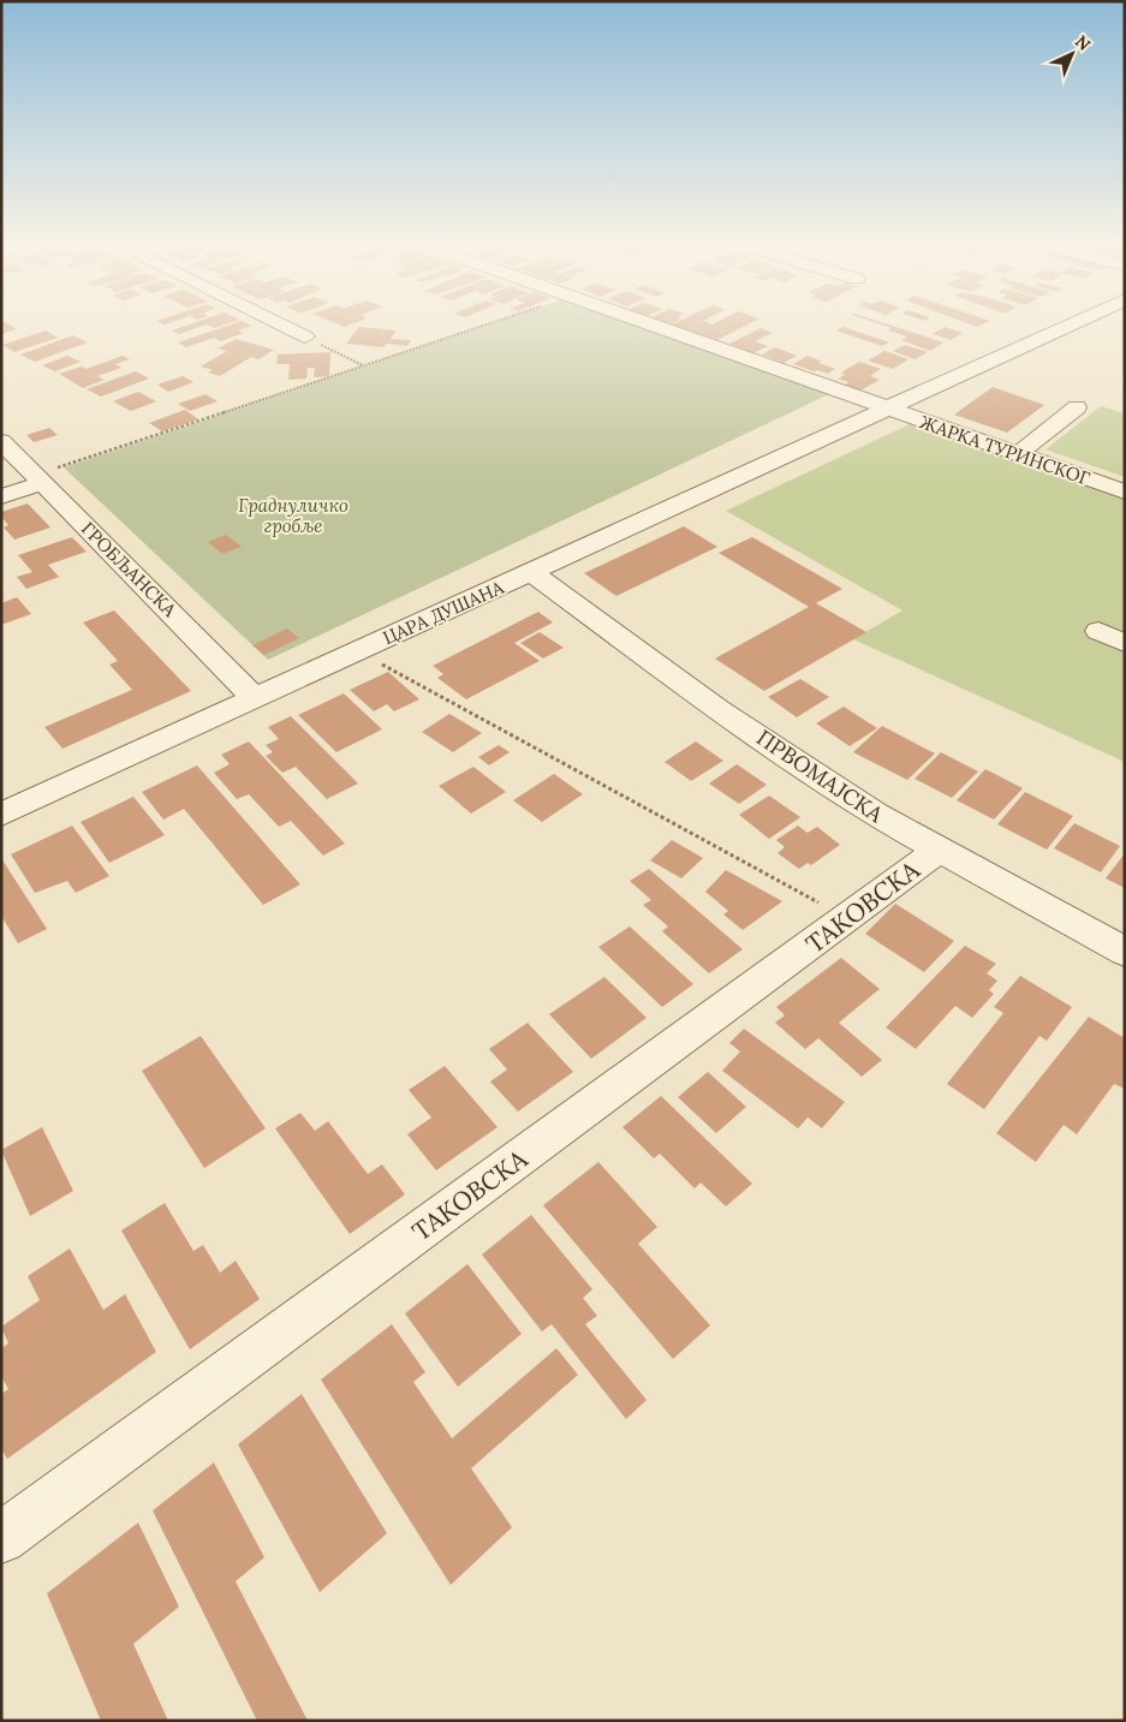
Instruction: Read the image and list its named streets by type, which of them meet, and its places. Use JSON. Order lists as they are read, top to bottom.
{
  "streets": {
    "street": [
      "ЖАРКА ТУРИНСКОГ",
      "ГРОБЉАНСКА",
      "ЦАРА ДУШАНА",
      "ПРВОМАЈСКА",
      "ТАКОВСКА"
    ]
  },
  "crossings": [
    ["ЖАРКА ТУРИНСКОГ", "ЦАРА ДУШАНА"],
    ["ГРОБЉАНСКА", "ЦАРА ДУШАНА"],
    ["ЦАРА ДУШАНА", "ПРВОМАЈСКА"],
    ["ПРВОМАЈСКА", "ТАКОВСКА"]
  ],
  "parks": ["Граднуличко гробље"],
  "north": "top right"
}
